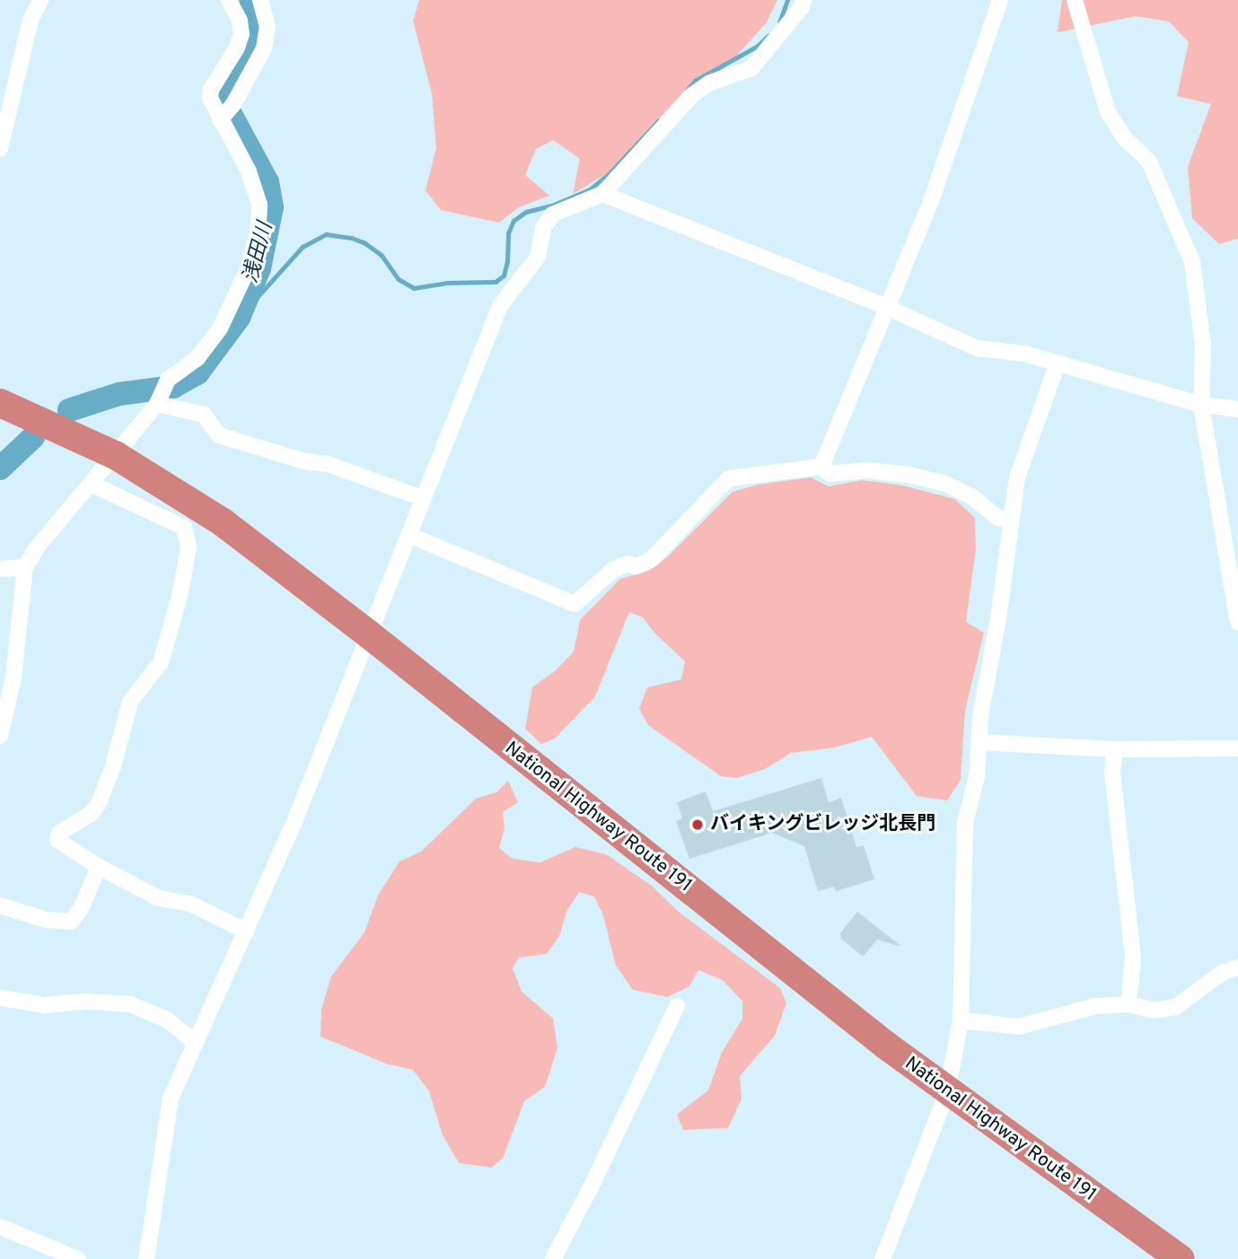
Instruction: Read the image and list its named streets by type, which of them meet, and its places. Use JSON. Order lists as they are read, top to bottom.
{
  "streets": {
    "highway": ["National Highway Route 191"]
  },
  "water": ["浅田川"],
  "places": ["バイキングビレッジ北長門"]
}
